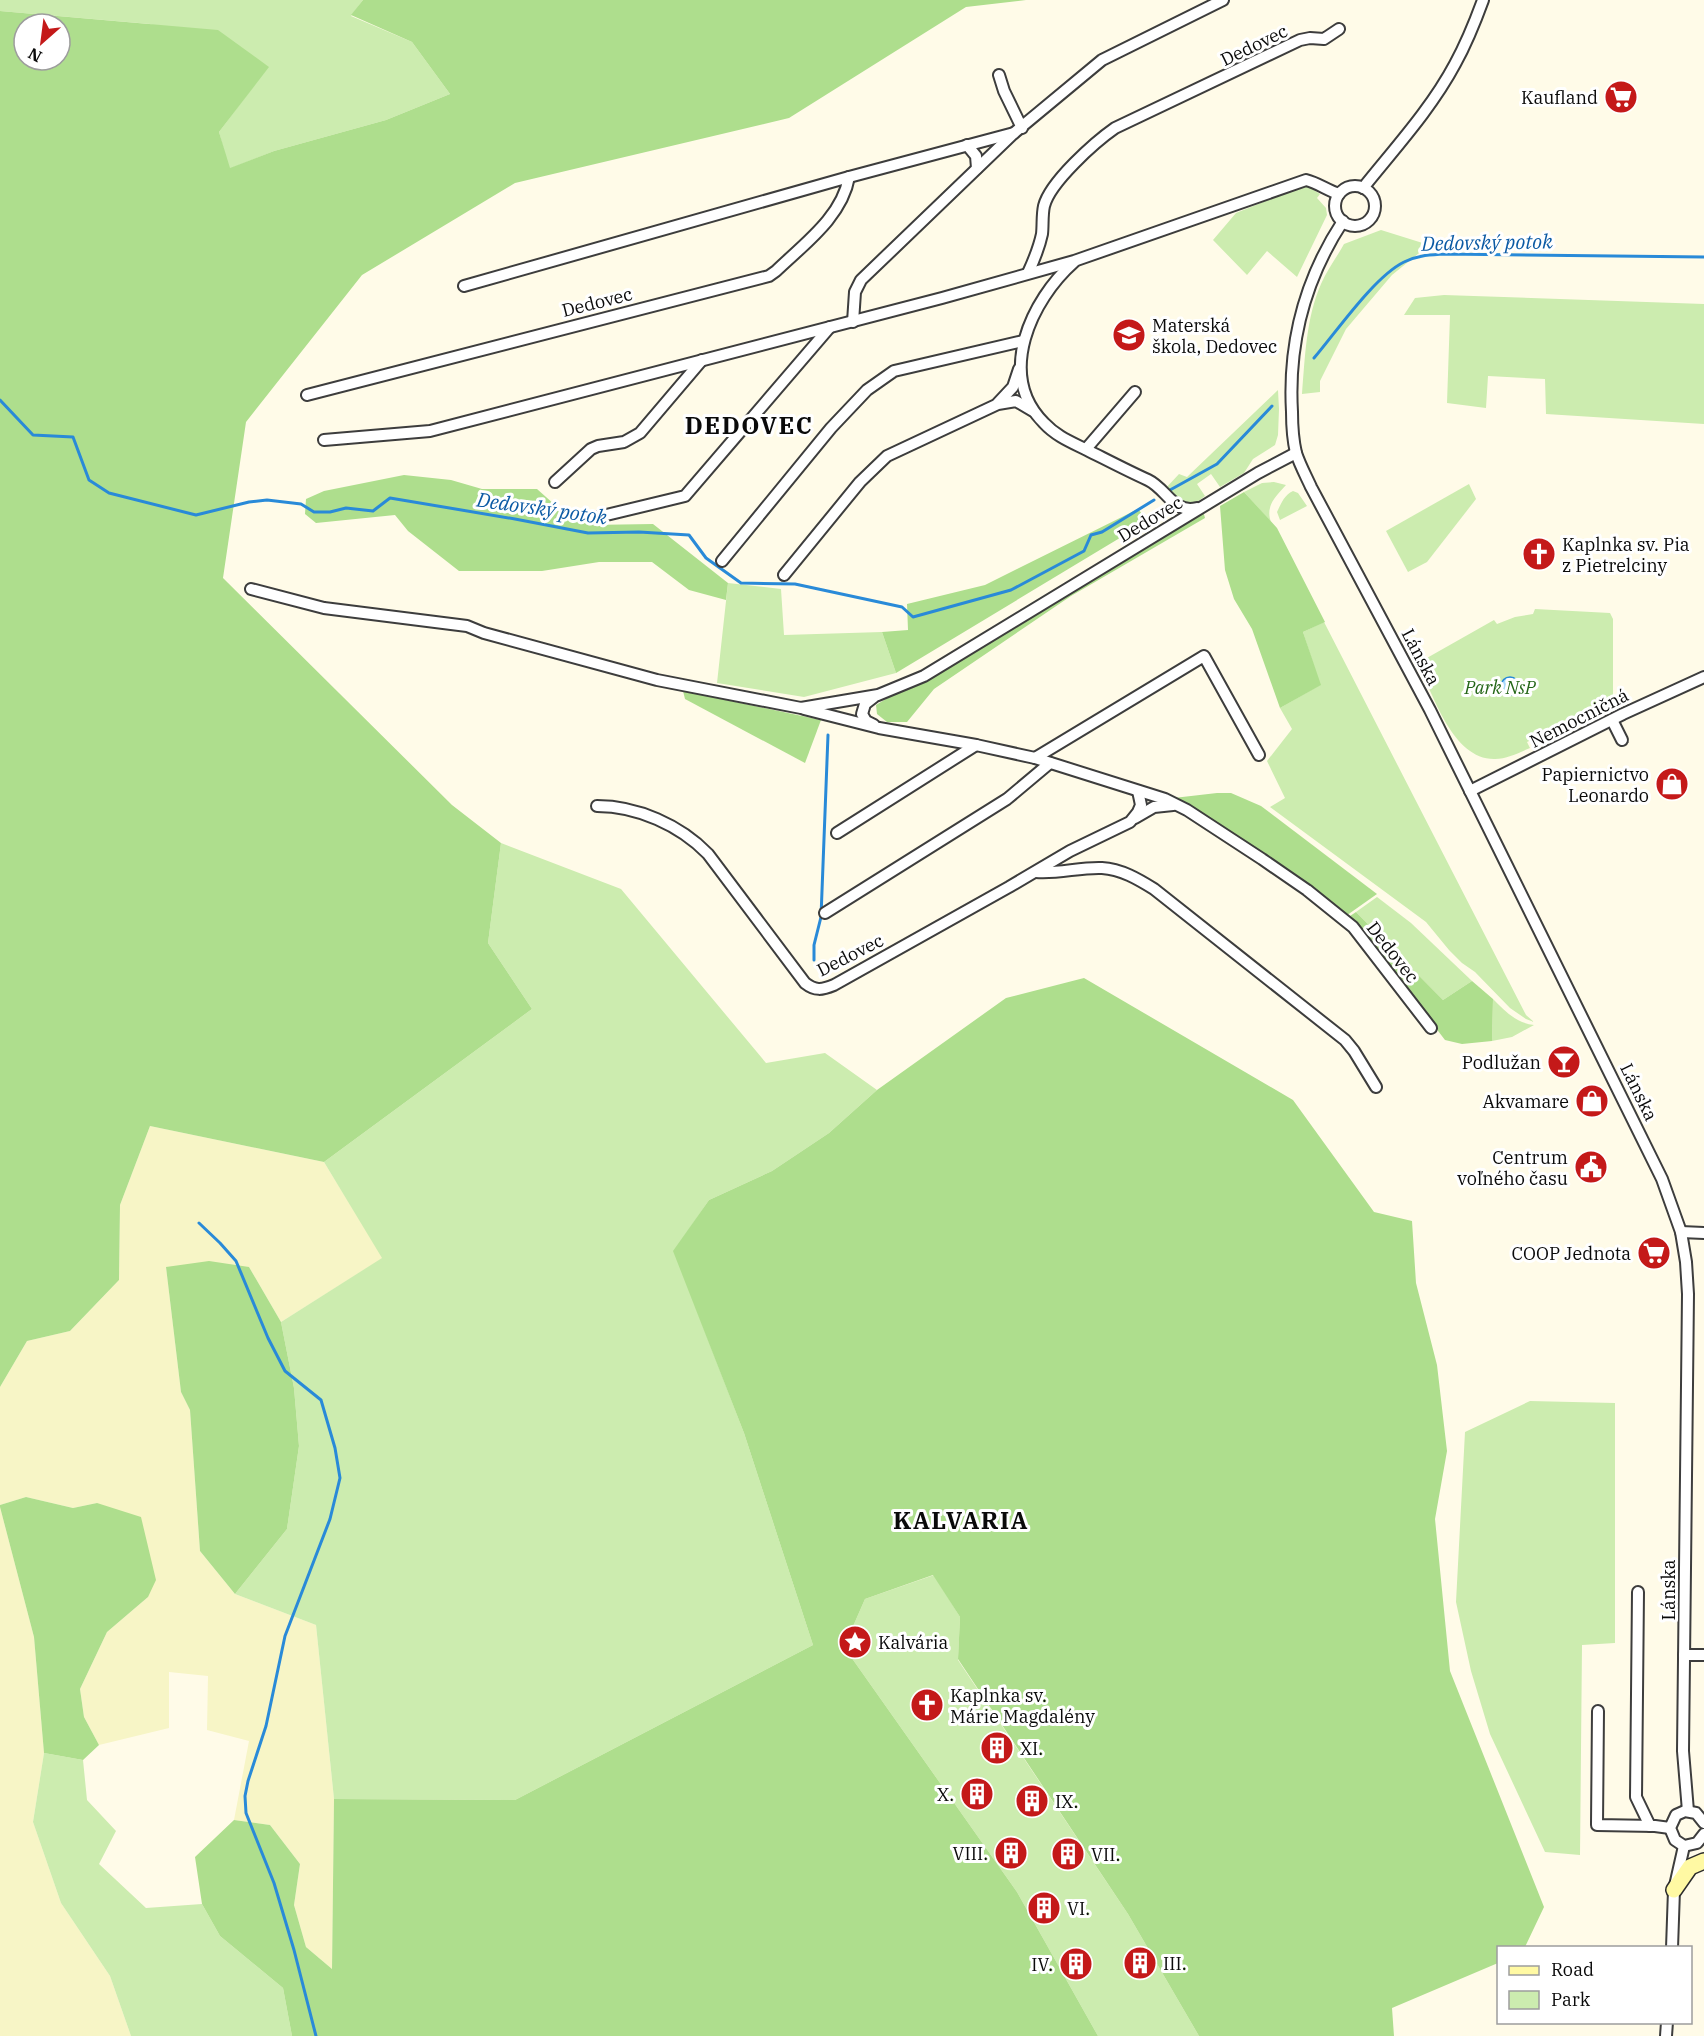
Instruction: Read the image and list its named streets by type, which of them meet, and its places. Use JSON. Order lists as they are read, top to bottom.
{
  "streets": {
    "street": ["Dedovec", "Lánska", "Nemocničná"]
  },
  "crossings": [
    ["Dedovec", "Lánska"],
    ["Lánska", "Nemocničná"]
  ],
  "districts": ["DEDOVEC", "KALVARIA"],
  "water": ["Dedovský potok"],
  "parks": ["Park NsP"],
  "places": {
    "supermarket": ["Kaufland", "COOP Jednota"],
    "school or university": ["Materská škola, Dedovec"],
    "church": ["Kaplnka sv. Pia z Pietrelciny", "Kaplnka sv. Márie Magdalény"],
    "shop": ["Papiernictvo Leonardo", "Akvamare"],
    "bar": ["Podlužan"],
    "public building": ["Centrum voľného času"],
    "place": ["Kalvária"],
    "building": [
      "XI.",
      "X.",
      "IX.",
      "VIII.",
      "VII.",
      "VI.",
      "III.",
      "IV."
    ]
  },
  "legend": ["Road", "Park"],
  "north": "bottom left"
}
